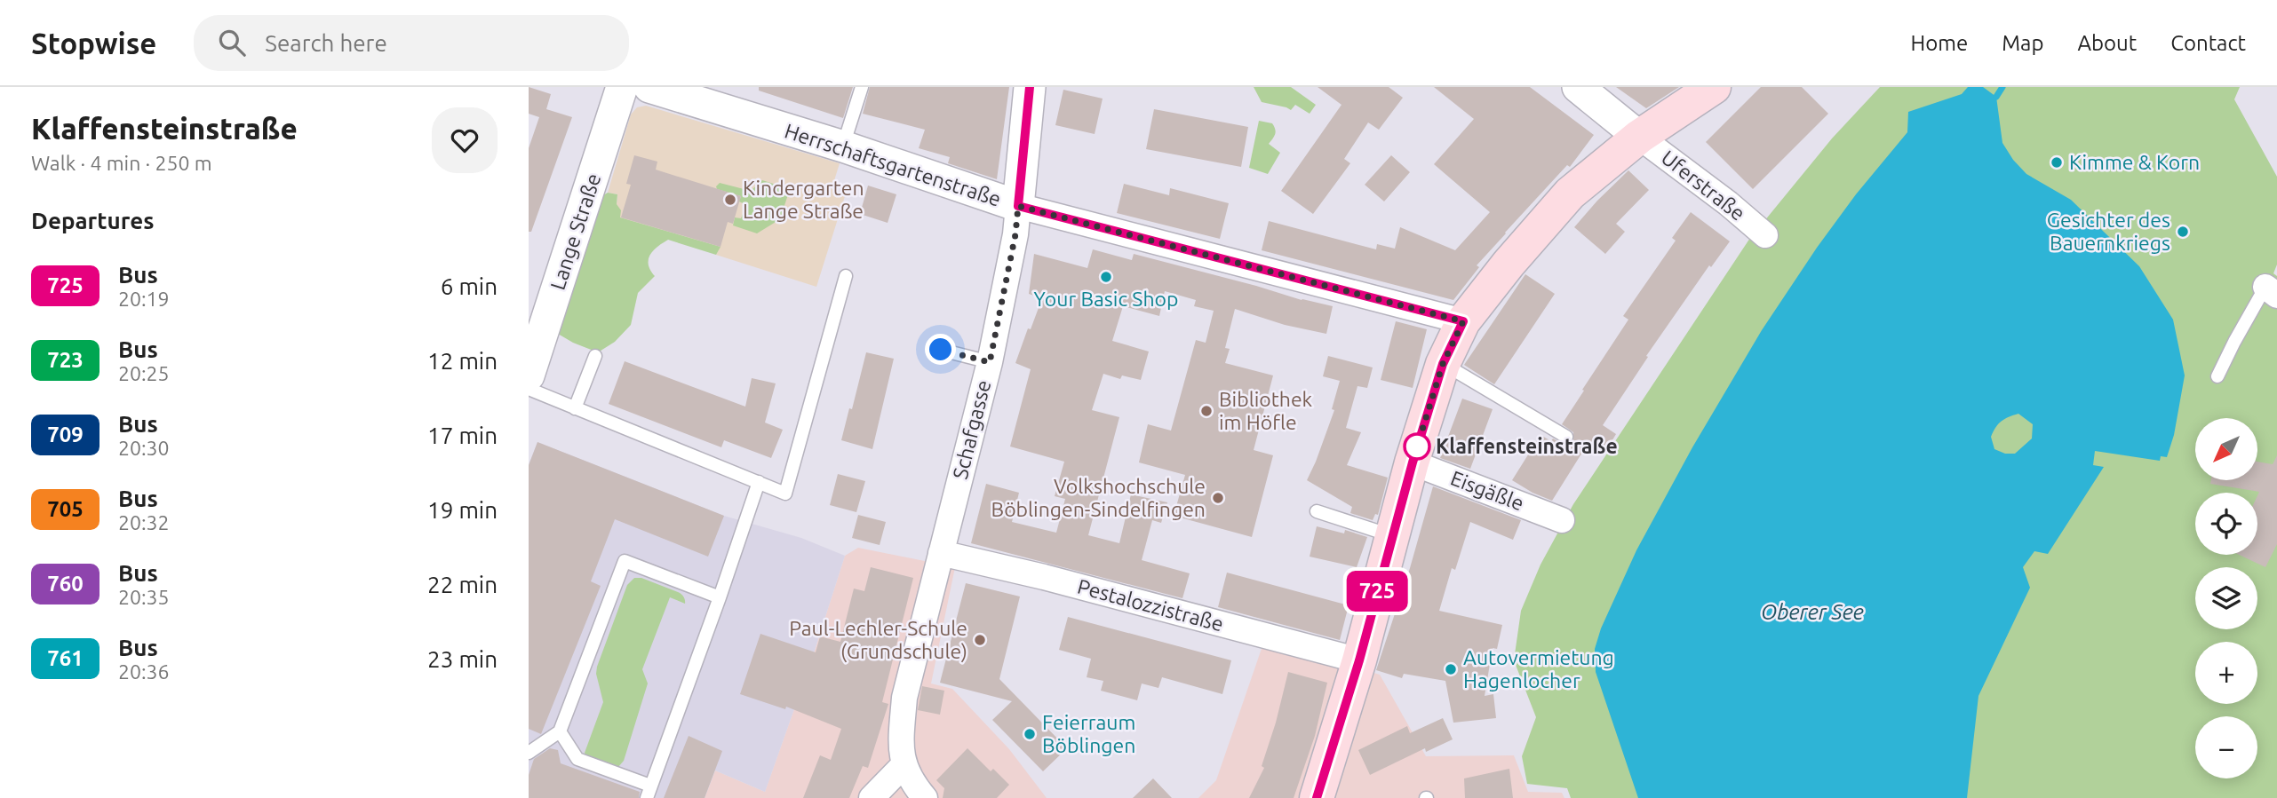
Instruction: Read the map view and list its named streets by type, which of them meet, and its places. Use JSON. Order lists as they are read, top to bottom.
{
  "streets": {
    "street": [
      "Herrschaftsgartenstraße",
      "Uferstraße",
      "Lange Straße",
      "Schafgasse",
      "Eisgäßle",
      "Pestalozzistraße"
    ]
  },
  "crossings": [
    ["Herrschaftsgartenstraße", "Schafgasse"],
    ["Schafgasse", "Pestalozzistraße"]
  ],
  "water": ["Oberer See"],
  "places": [
    "Kimme & Korn",
    "Kindergarten Lange Straße",
    "Gesichter des Bauernkriegs",
    "Your Basic Shop",
    "Bibliothek im Höfle",
    "Klaffensteinstraße",
    "Volkshochschule Böblingen-Sindelfingen",
    "Paul-Lechler-Schule (Grundschule)",
    "Autovermietung Hagenlocher",
    "Feierraum Böblingen"
  ],
  "lines": ["bus line 725"],
  "north": "bottom left",
  "page": {
    "header": "Stopwise",
    "search": "Search here",
    "nav": [
      "Home",
      "Map",
      "About",
      "Contact"
    ],
    "heading": [
      ["Klaffensteinstraße", "Walk · 4 min · 250 m"],
      "Departures"
    ],
    "on_map": "725",
    "list": [
      {
        "mark": "725",
        "name": "Bus",
        "note": "20:19",
        "value": "6 min"
      },
      {
        "mark": "723",
        "name": "Bus",
        "note": "20:25",
        "value": "12 min"
      },
      {
        "mark": "709",
        "name": "Bus",
        "note": "20:30",
        "value": "17 min"
      },
      {
        "mark": "705",
        "name": "Bus",
        "note": "20:32",
        "value": "19 min"
      },
      {
        "mark": "760",
        "name": "Bus",
        "note": "20:35",
        "value": "22 min"
      },
      {
        "mark": "761",
        "name": "Bus",
        "note": "20:36",
        "value": "23 min"
      }
    ],
    "map_buttons": ["+", "−"]
  }
}
